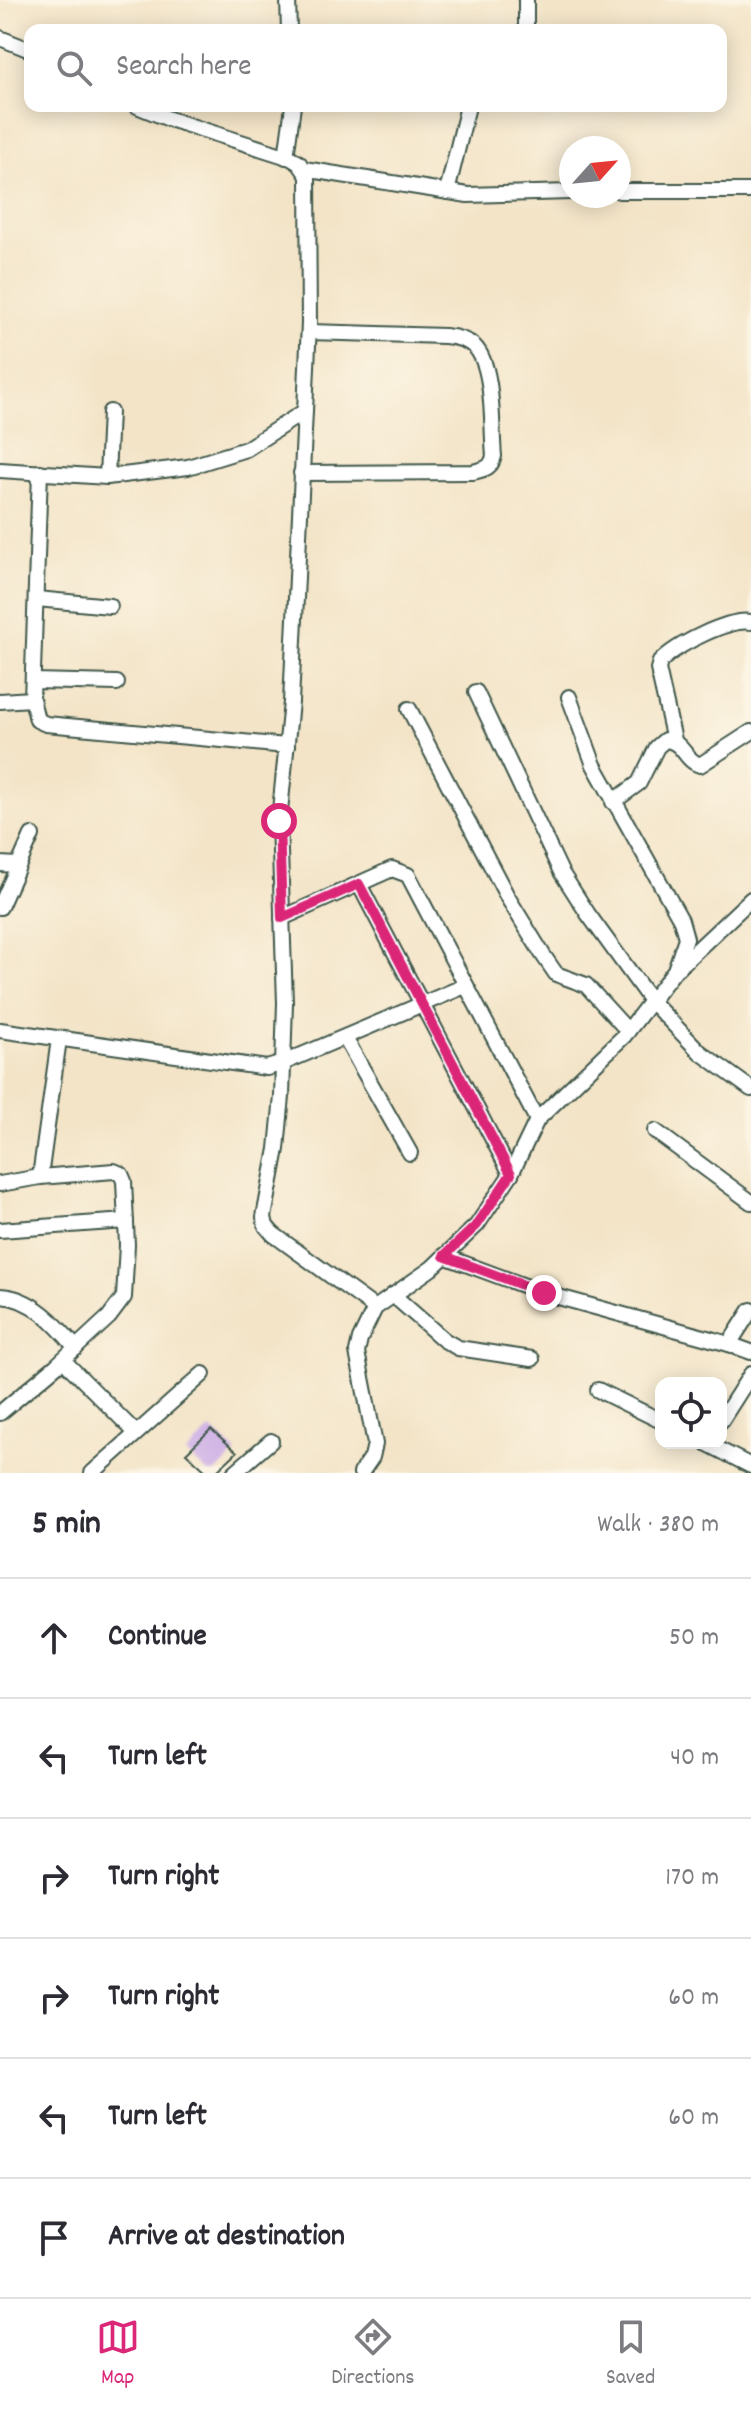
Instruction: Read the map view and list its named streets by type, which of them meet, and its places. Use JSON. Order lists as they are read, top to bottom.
{
  "north": "top right",
  "page": {
    "search": "Search here",
    "heading": ["5 min", "Walk · 380 m"],
    "list": [
      ["Continue", "50 m"],
      ["Turn left", "40 m"],
      ["Turn right", "170 m"],
      ["Turn right", "60 m"],
      ["Turn left", "60 m"],
      "Arrive at destination"
    ],
    "nav": ["Map", "Directions", "Saved"]
  }
}
